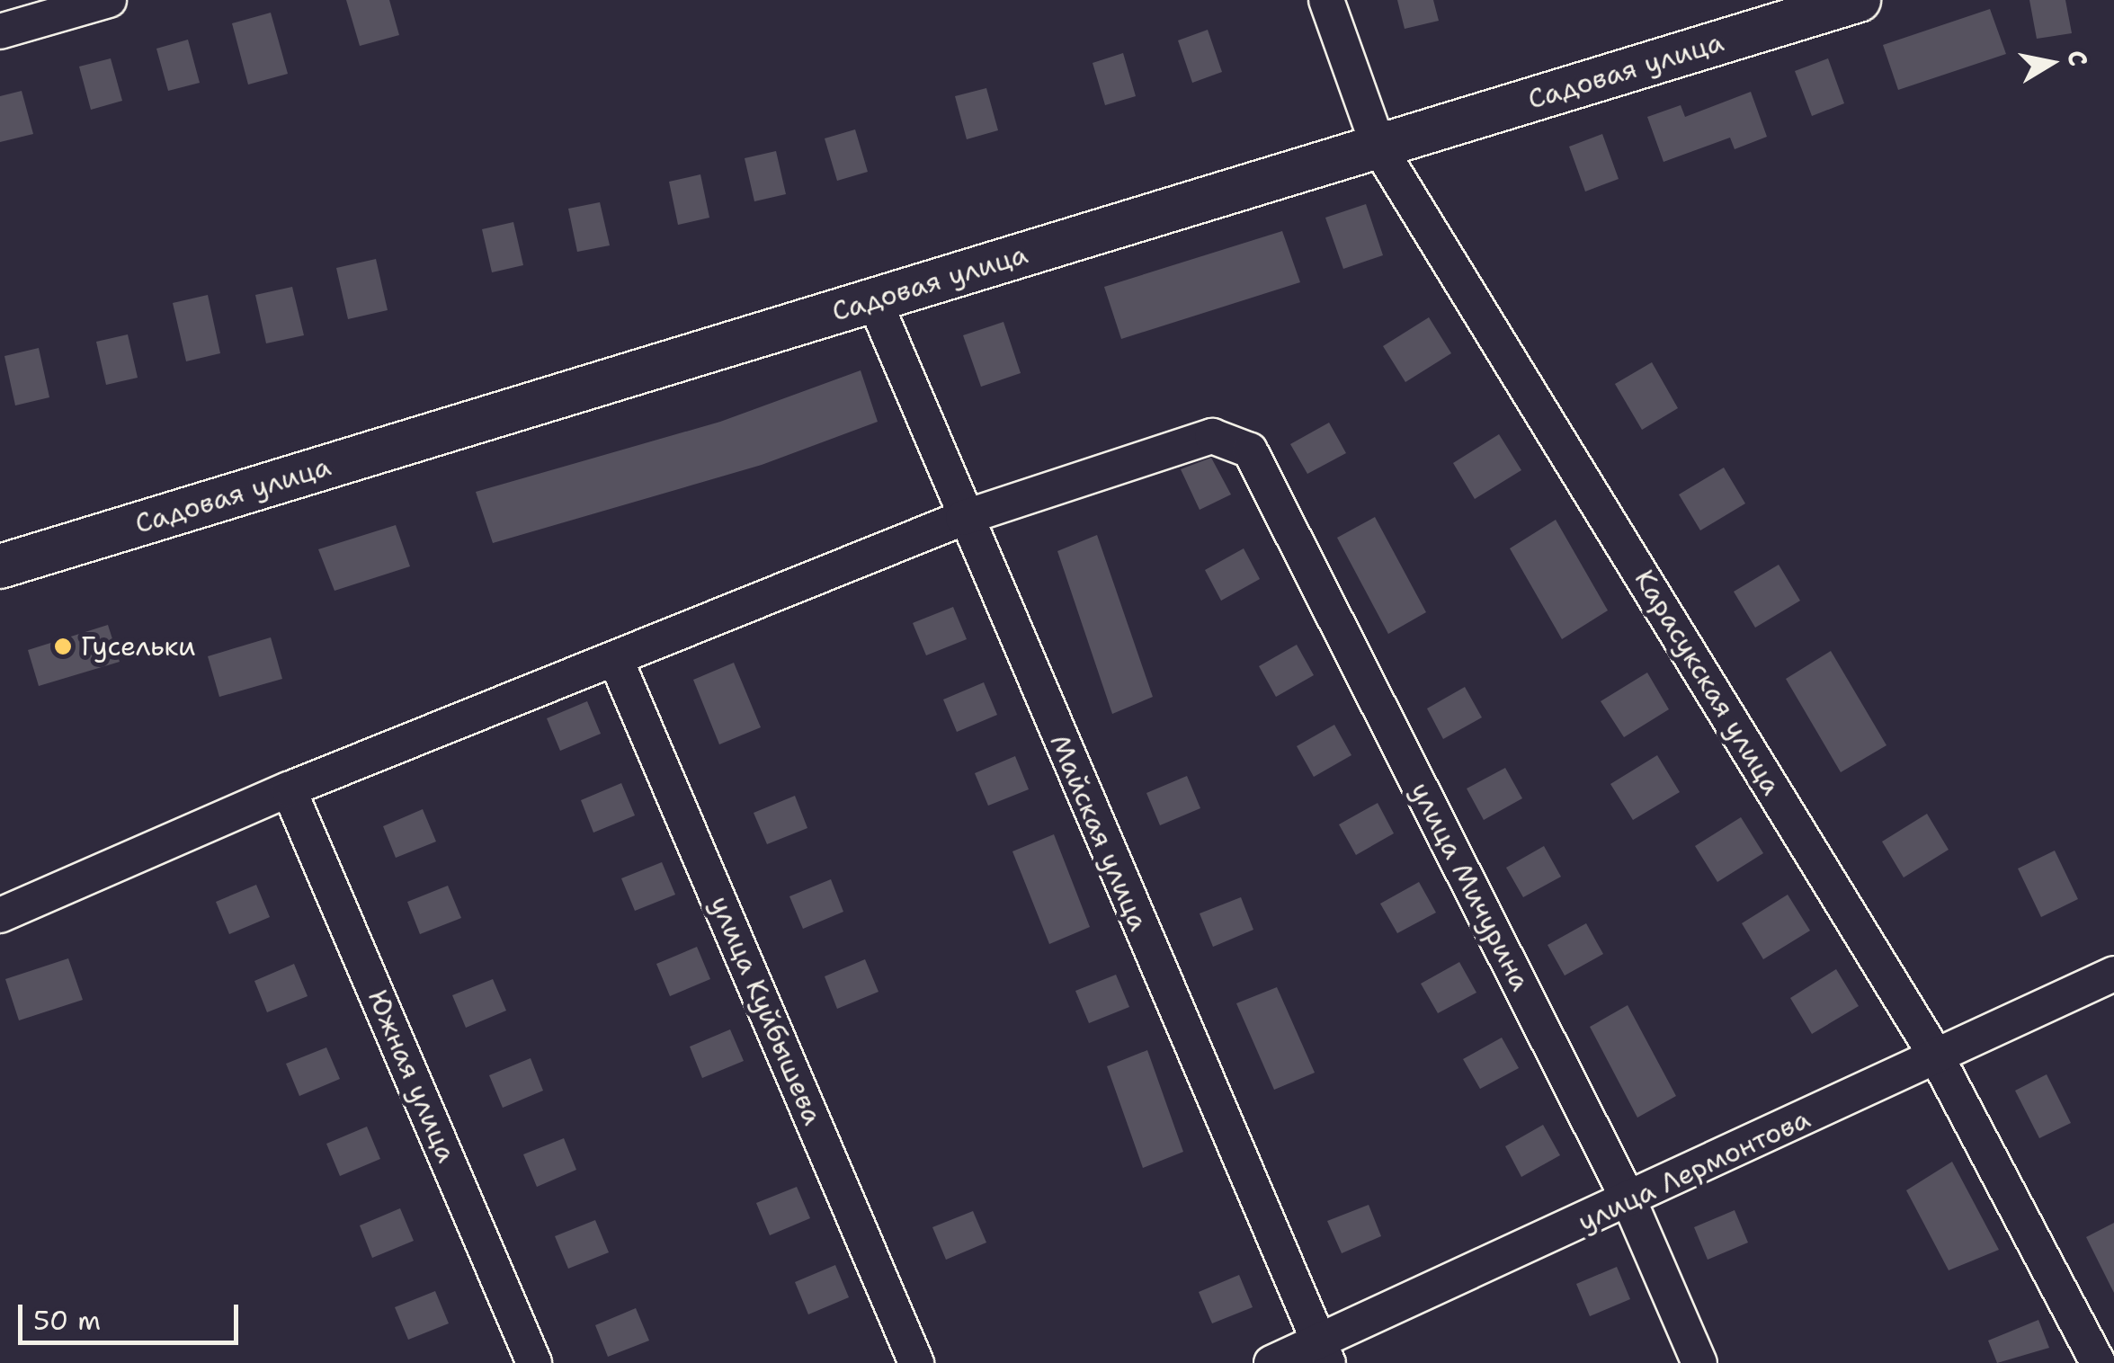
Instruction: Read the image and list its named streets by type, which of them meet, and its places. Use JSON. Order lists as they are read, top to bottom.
{
  "streets": {
    "street": [
      "Садовая улица",
      "Карасукская улица",
      "Майская улица",
      "улица Мичурина",
      "улица Куйбышева",
      "Южная улица",
      "улица Лермонтова"
    ]
  },
  "crossings": [
    ["Садовая улица", "Карасукская улица"],
    ["Садовая улица", "Майская улица"],
    ["Карасукская улица", "улица Лермонтова"],
    ["Майская улица", "улица Мичурина"],
    ["Майская улица", "улица Лермонтова"],
    ["улица Мичурина", "улица Лермонтова"]
  ],
  "places": ["Гусельки"],
  "scale_bar": "50 m",
  "north": "right"
}
